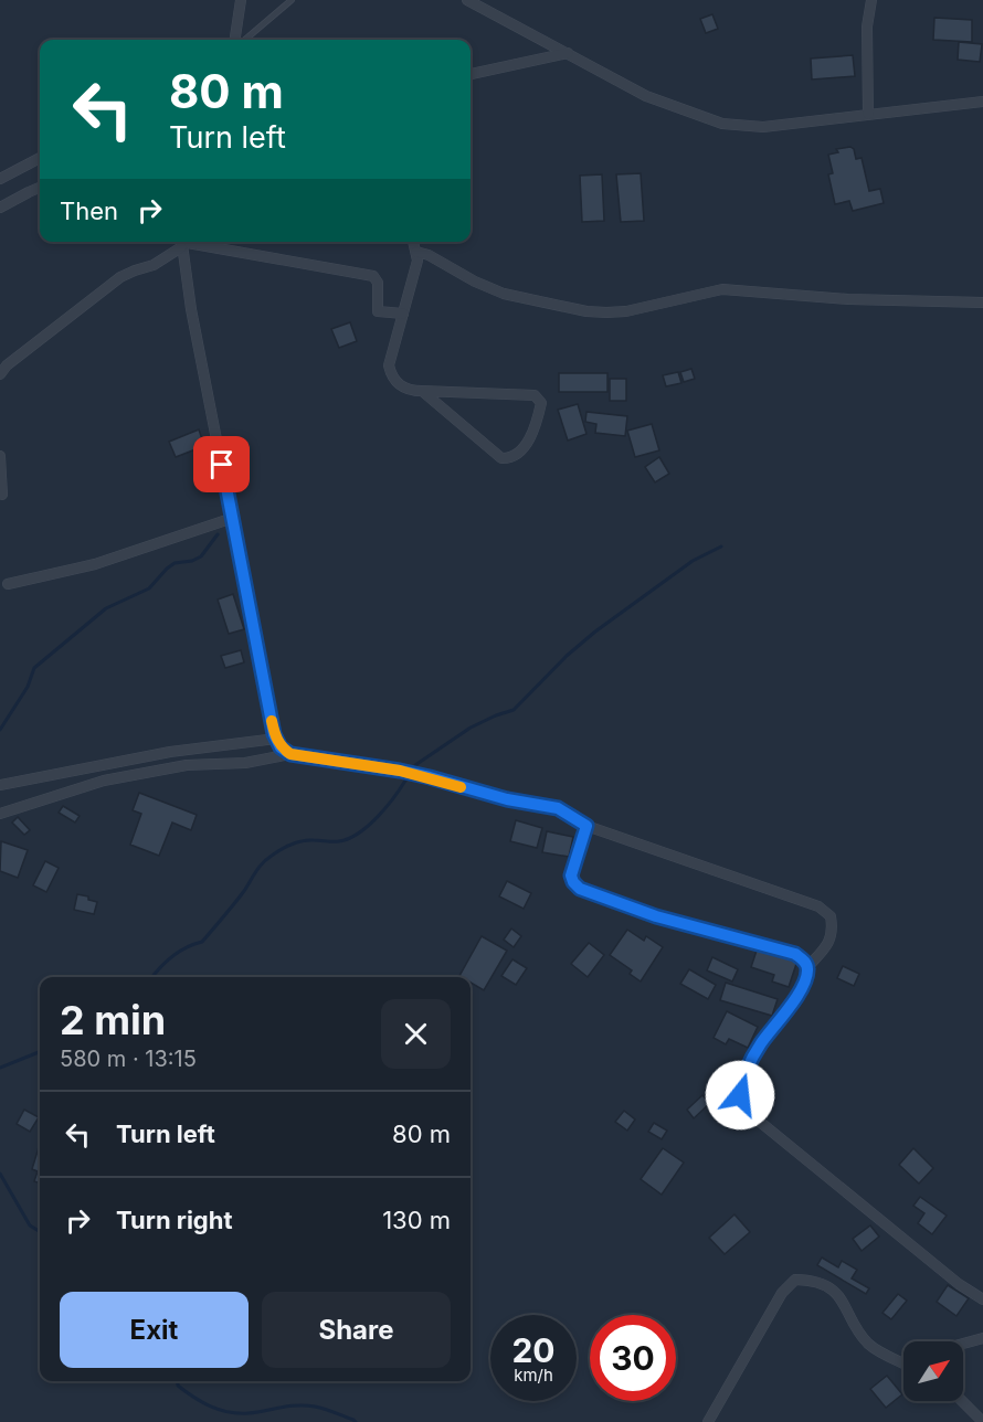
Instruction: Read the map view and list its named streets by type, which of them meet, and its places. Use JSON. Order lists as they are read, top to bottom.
{
  "north": "top right",
  "page": {
    "turn": ["80 m", "Turn left"],
    "then": "Then",
    "heading": ["2 min", "580 m · 13:15"],
    "list": [
      {
        "name": "Turn left",
        "value": "80 m"
      },
      {
        "name": "Turn right",
        "value": "130 m"
      }
    ],
    "buttons": ["Exit", "Share"],
    "speed": "20 km/h",
    "limit": "30"
  }
}
